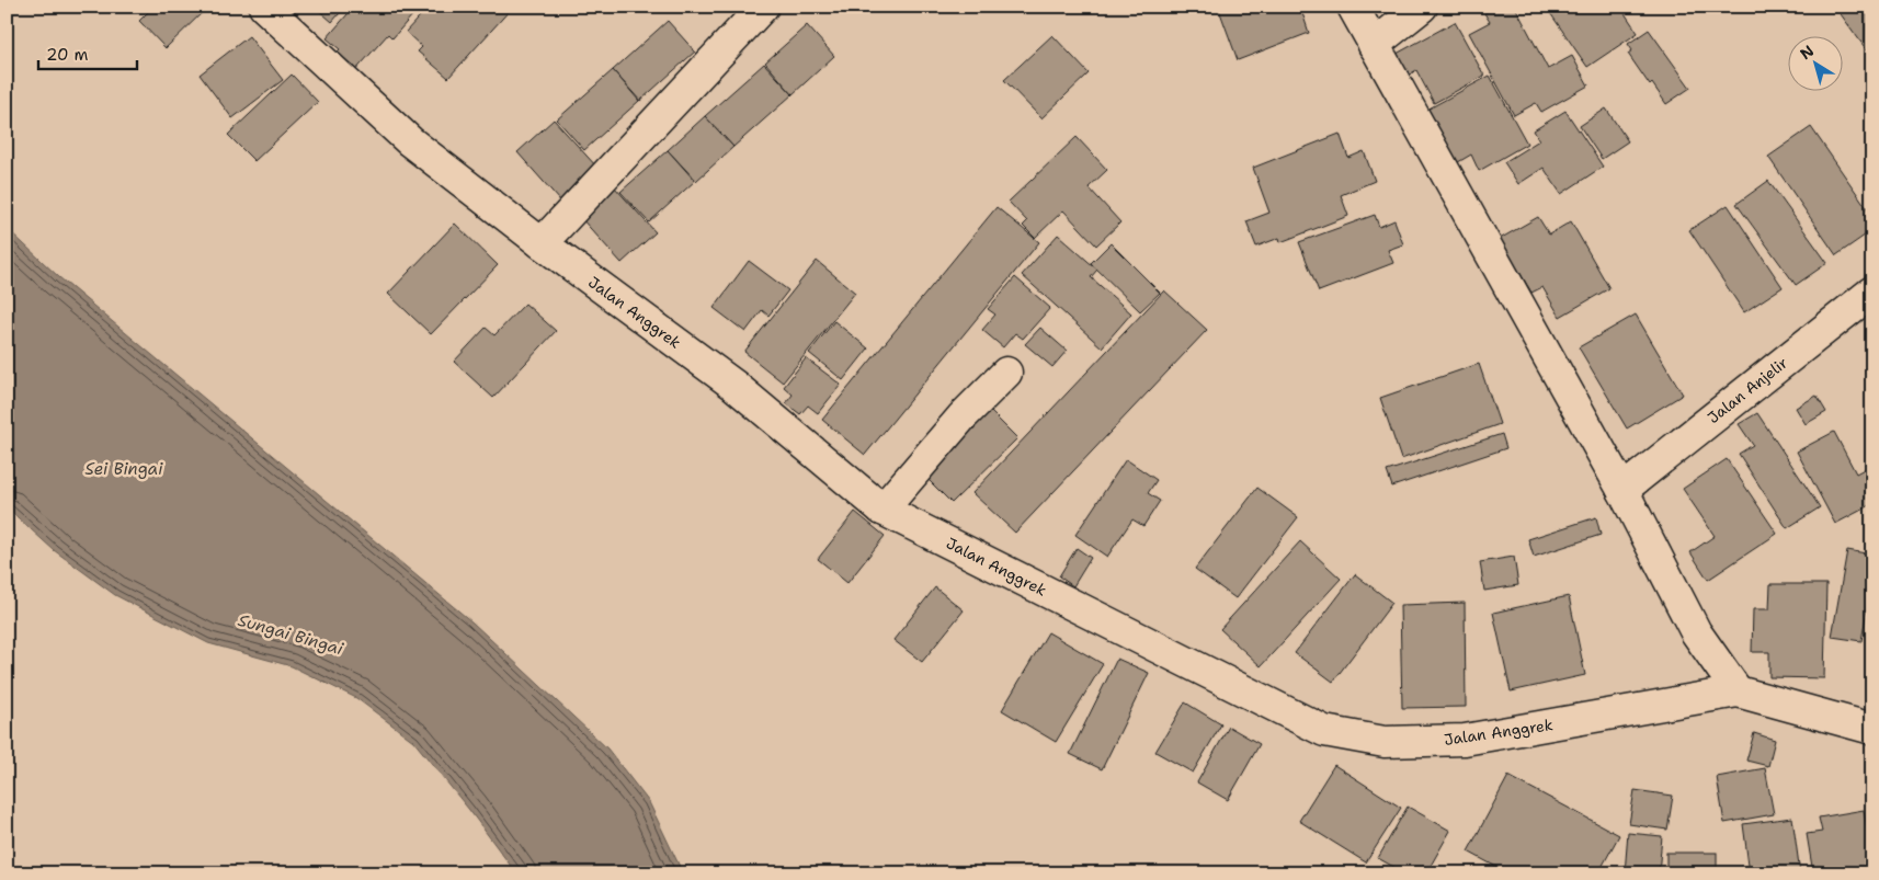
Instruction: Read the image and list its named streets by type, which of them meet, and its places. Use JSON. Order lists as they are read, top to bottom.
{
  "streets": {
    "street": ["Jalan Anggrek", "Jalan Anjelir"]
  },
  "water": ["Sei Bingai", "Sungai Bingai"],
  "scale_bar": "20 m",
  "north": "top left"
}
